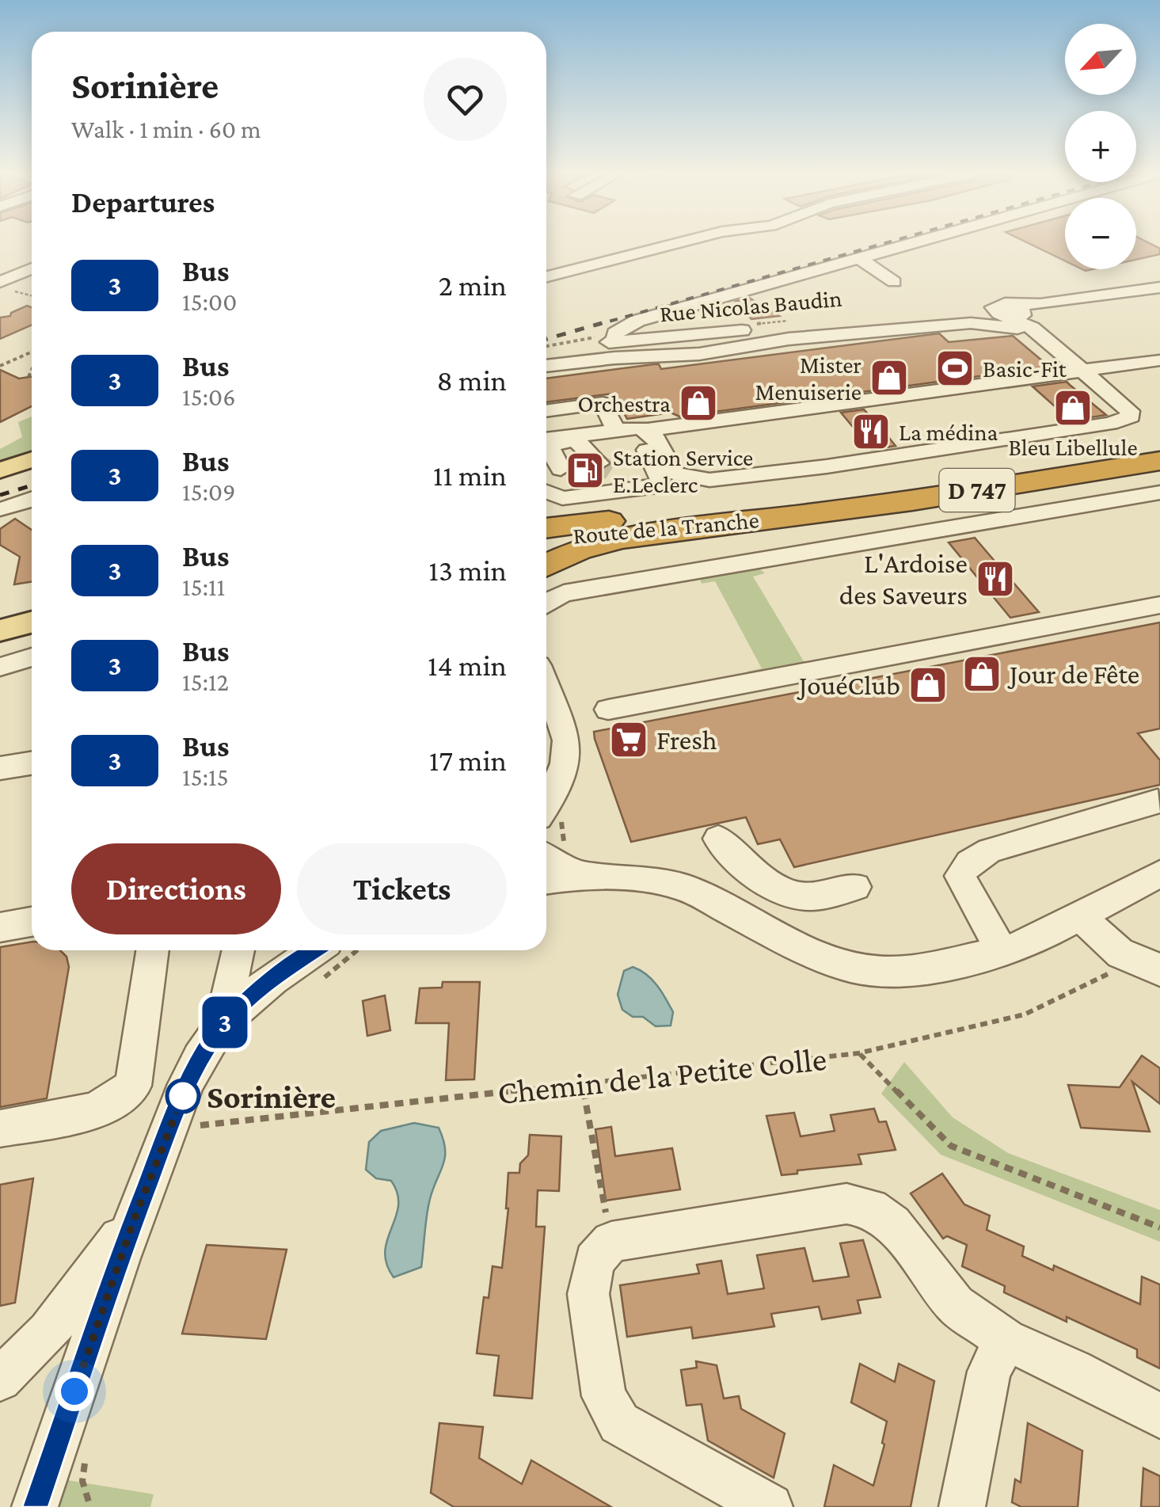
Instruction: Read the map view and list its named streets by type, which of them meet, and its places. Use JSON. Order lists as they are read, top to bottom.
{
  "streets": {
    "highway": ["D 747", "Route de la Tranche"],
    "street": ["Rue Nicolas Baudin"],
    "path": ["Chemin de la Petite Colle"]
  },
  "crossings": [
    ["D 747", "Route de la Tranche"]
  ],
  "places": {
    "sports": ["Basic-Fit"],
    "shop": [
      "Mister Menuiserie",
      "Orchestra",
      "Bleu Libellule",
      "Jour de Fête",
      "JouéClub"
    ],
    "restaurant": ["La médina", "L'Ardoise des Saveurs"],
    "fuel station": ["Station Service E.Leclerc"],
    "supermarket": ["Fresh"],
    "other": ["Sorinière"]
  },
  "lines": ["bus line 3"],
  "north": "bottom left",
  "page": {
    "on_map": "3",
    "map_buttons": ["+", "−"],
    "heading": [
      ["Sorinière", "Walk · 1 min · 60 m"],
      "Departures"
    ],
    "list": [
      {
        "mark": "3",
        "name": "Bus",
        "note": "15:00",
        "value": "2 min"
      },
      {
        "mark": "3",
        "name": "Bus",
        "note": "15:06",
        "value": "8 min"
      },
      {
        "mark": "3",
        "name": "Bus",
        "note": "15:09",
        "value": "11 min"
      },
      {
        "mark": "3",
        "name": "Bus",
        "note": "15:11",
        "value": "13 min"
      },
      {
        "mark": "3",
        "name": "Bus",
        "note": "15:12",
        "value": "14 min"
      },
      {
        "mark": "3",
        "name": "Bus",
        "note": "15:15",
        "value": "17 min"
      }
    ],
    "buttons": ["Directions", "Tickets"]
  }
}
